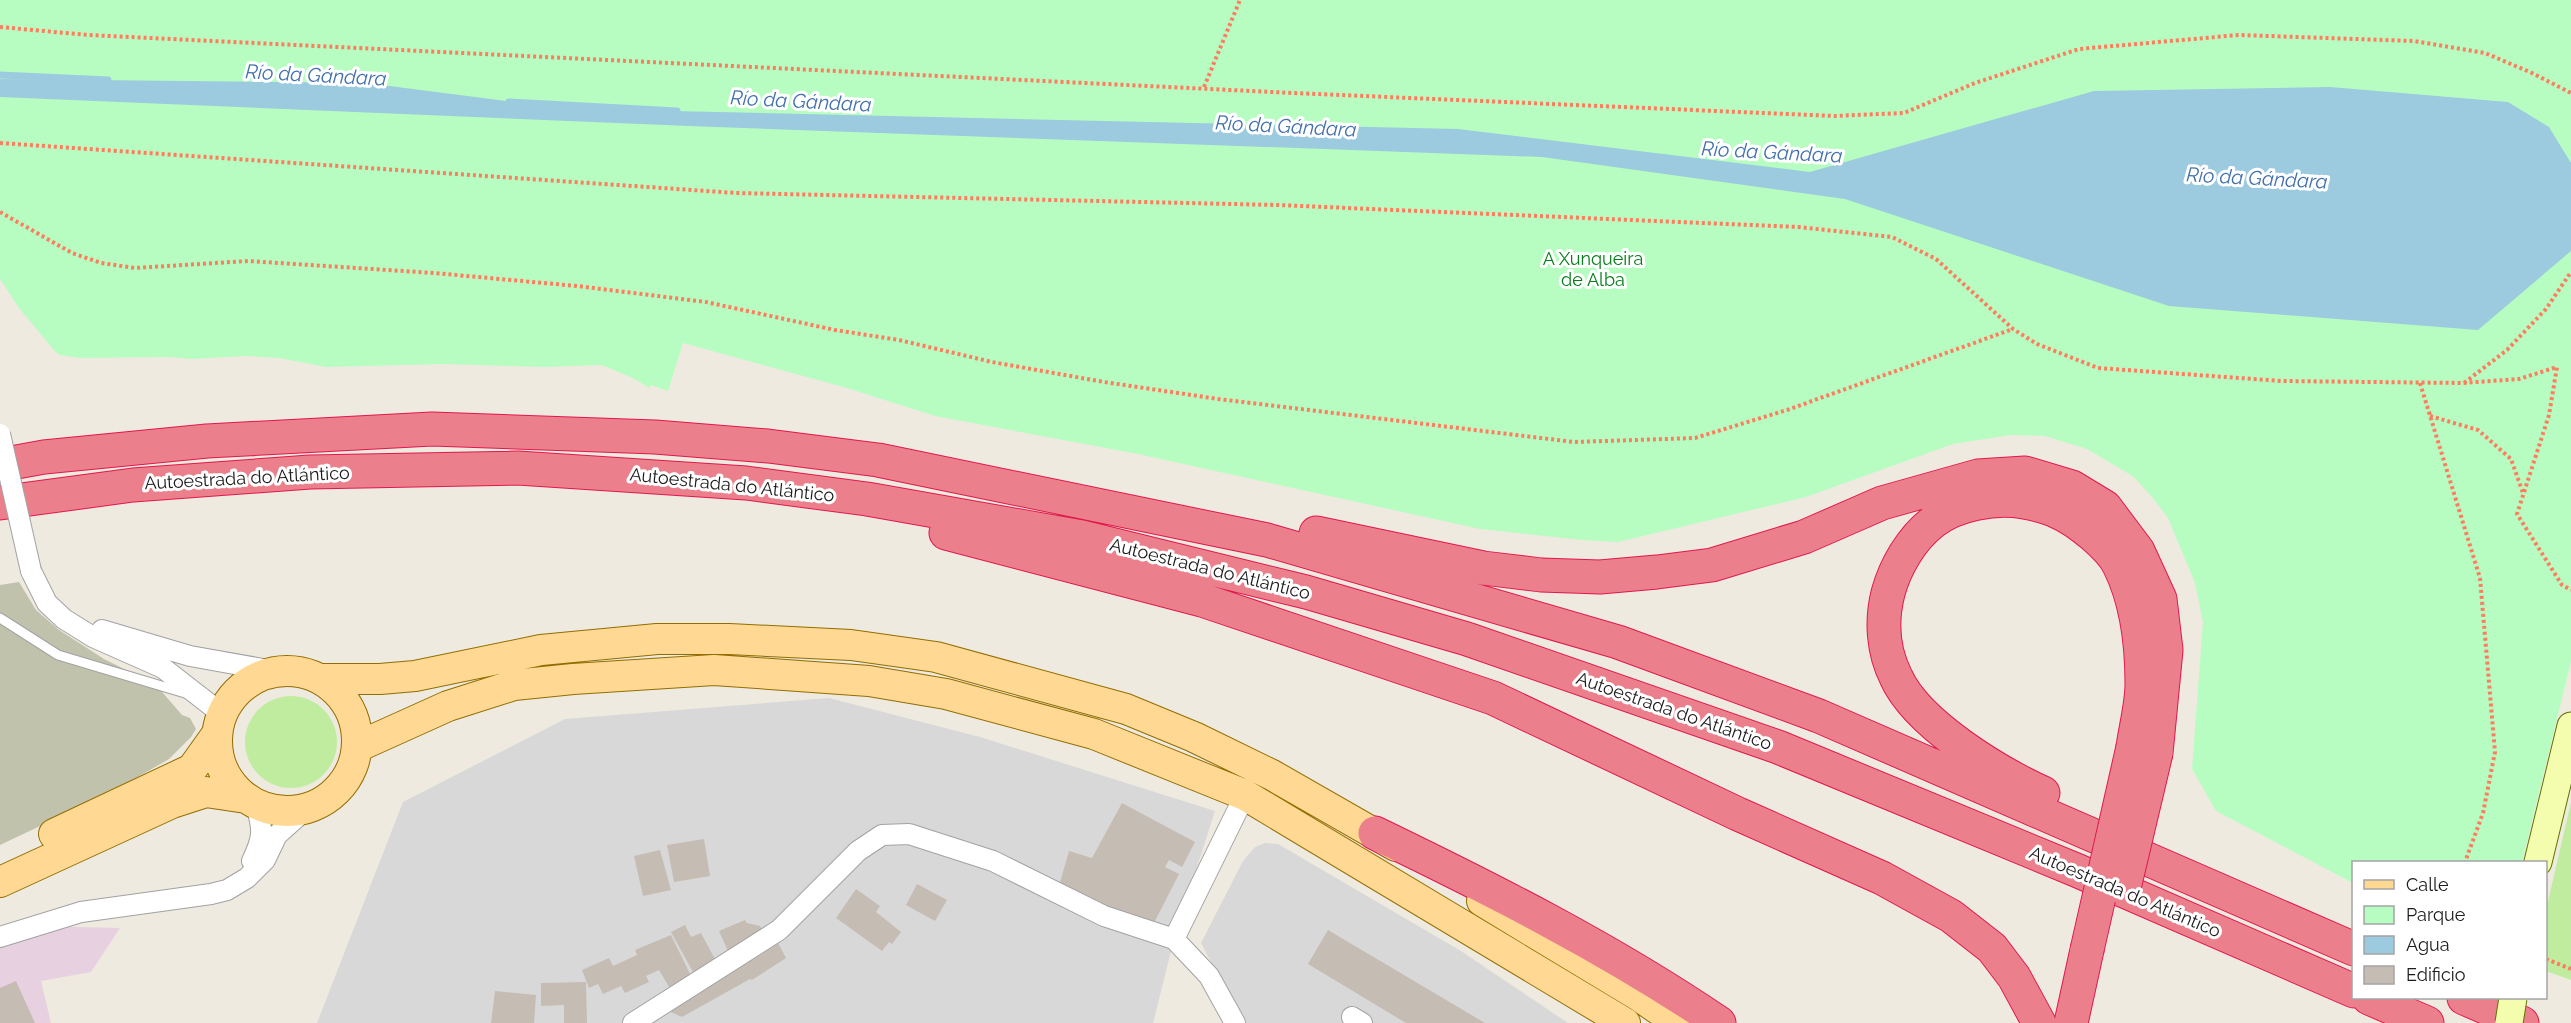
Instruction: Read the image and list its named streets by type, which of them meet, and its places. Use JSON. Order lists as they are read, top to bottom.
{
  "streets": {
    "highway": ["Autoestrada do Atlántico"]
  },
  "water": ["Río da Gándara"],
  "parks": ["A Xunqueira de Alba"],
  "legend": [
    "Calle",
    "Parque",
    "Agua",
    "Edificio"
  ]
}
